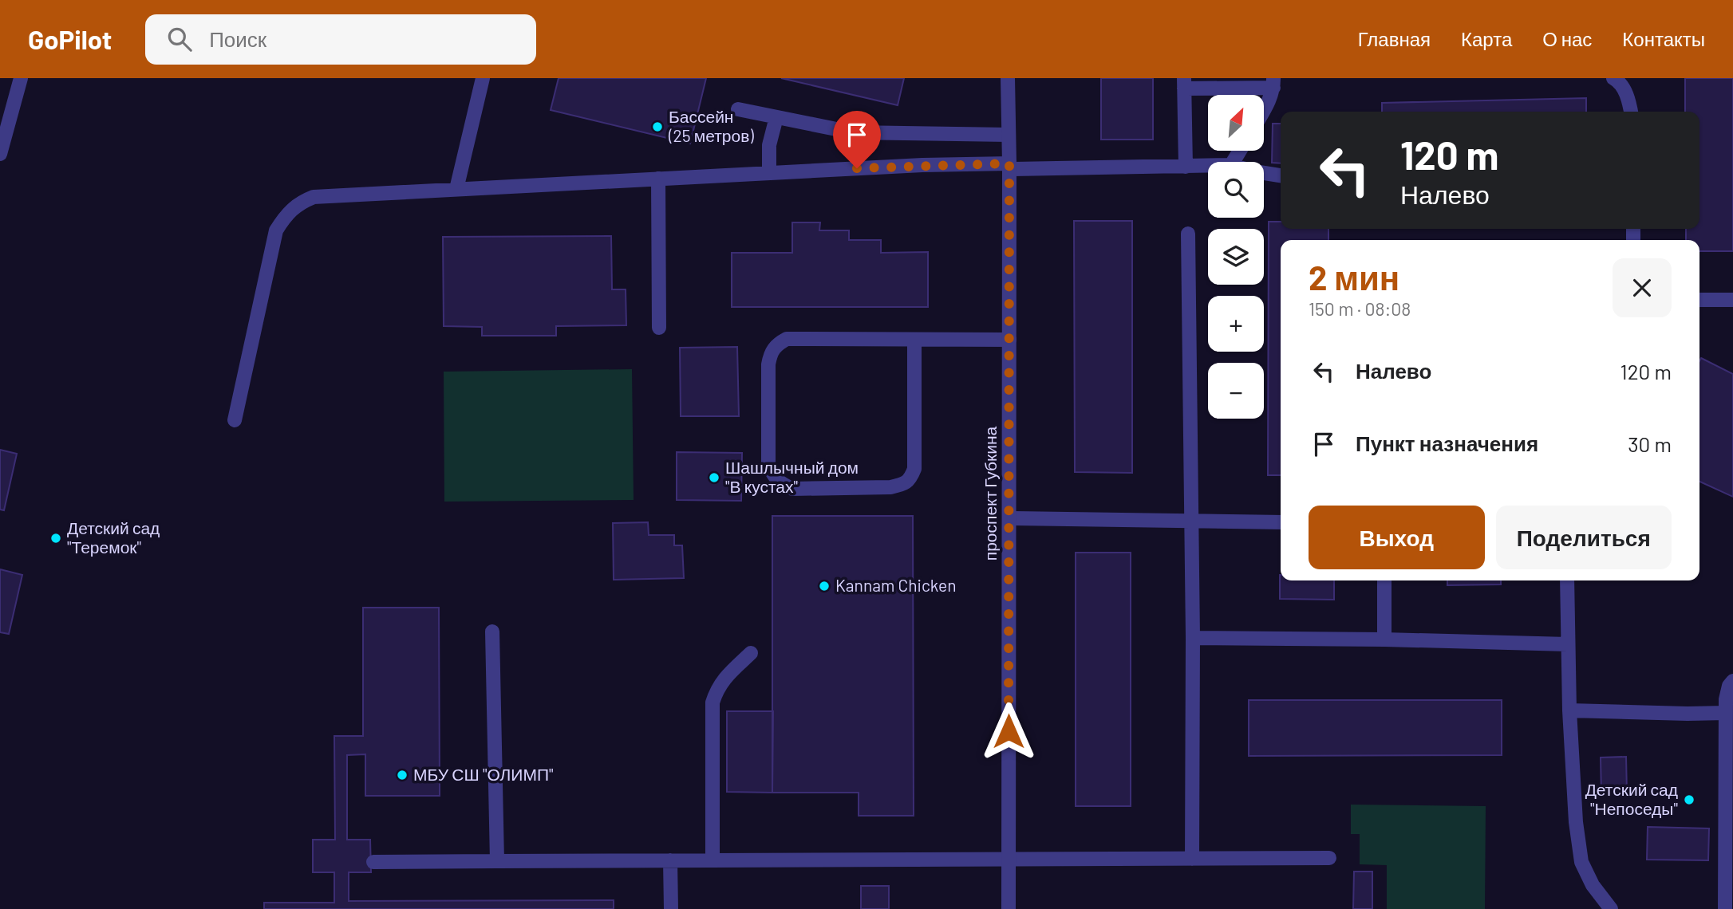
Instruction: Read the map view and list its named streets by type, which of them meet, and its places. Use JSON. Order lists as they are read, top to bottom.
{
  "streets": {
    "street": ["проспект Губкина"]
  },
  "places": [
    "Бассейн (25 метров)",
    "Шашлычный дом \"В кустах\"",
    "Детский сад \"Теремок\"",
    "Kannam Chicken",
    "МБУ СШ \"ОЛИМП\"",
    "Детский сад \"Непоседы\""
  ],
  "north": "top right",
  "page": {
    "header": "GoPilot",
    "search": "Поиск",
    "nav": [
      "Главная",
      "Карта",
      "О нас",
      "Контакты"
    ],
    "map_buttons": ["+", "−"],
    "turn": ["120 m", "Налево"],
    "heading": ["2 мин", "150 m · 08:08"],
    "list": [
      {
        "name": "Налево",
        "value": "120 m"
      },
      {
        "name": "Пункт назначения",
        "value": "30 m"
      }
    ],
    "buttons": ["Выход", "Поделиться"]
  }
}
